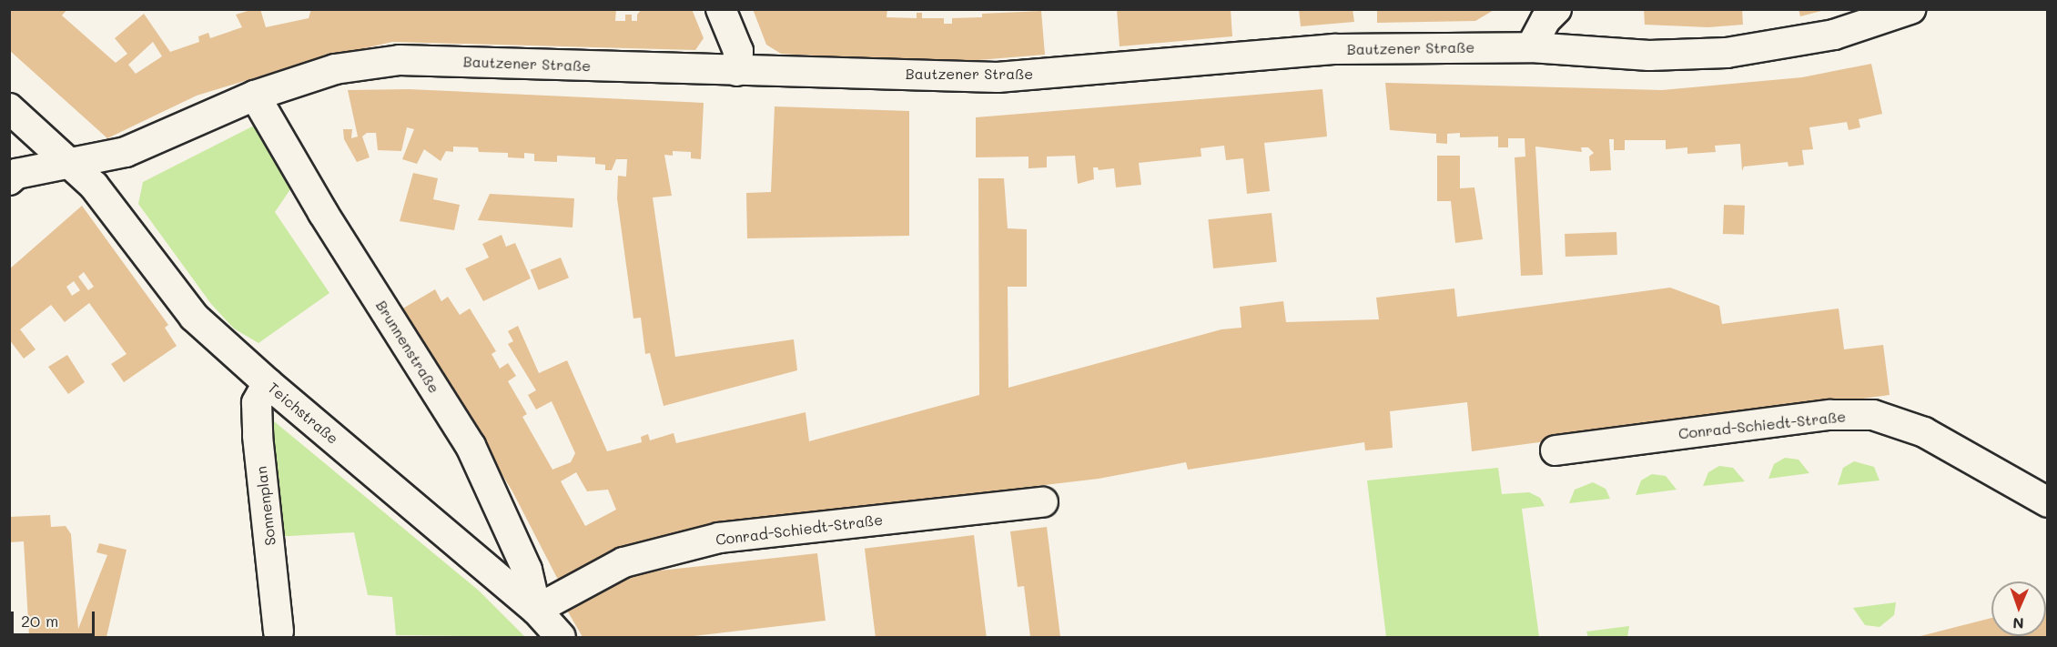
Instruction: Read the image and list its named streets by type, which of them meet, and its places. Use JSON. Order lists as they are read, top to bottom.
{
  "streets": {
    "street": [
      "Bautzener Straße",
      "Brunnenstraße",
      "Teichstraße",
      "Conrad-Schiedt-Straße",
      "Sonnenplan"
    ]
  },
  "crossings": [
    ["Bautzener Straße", "Brunnenstraße"],
    ["Bautzener Straße", "Teichstraße"],
    ["Brunnenstraße", "Teichstraße"],
    ["Brunnenstraße", "Conrad-Schiedt-Straße"],
    ["Teichstraße", "Conrad-Schiedt-Straße"],
    ["Teichstraße", "Sonnenplan"]
  ],
  "scale_bar": "20 m",
  "north": "bottom"
}
